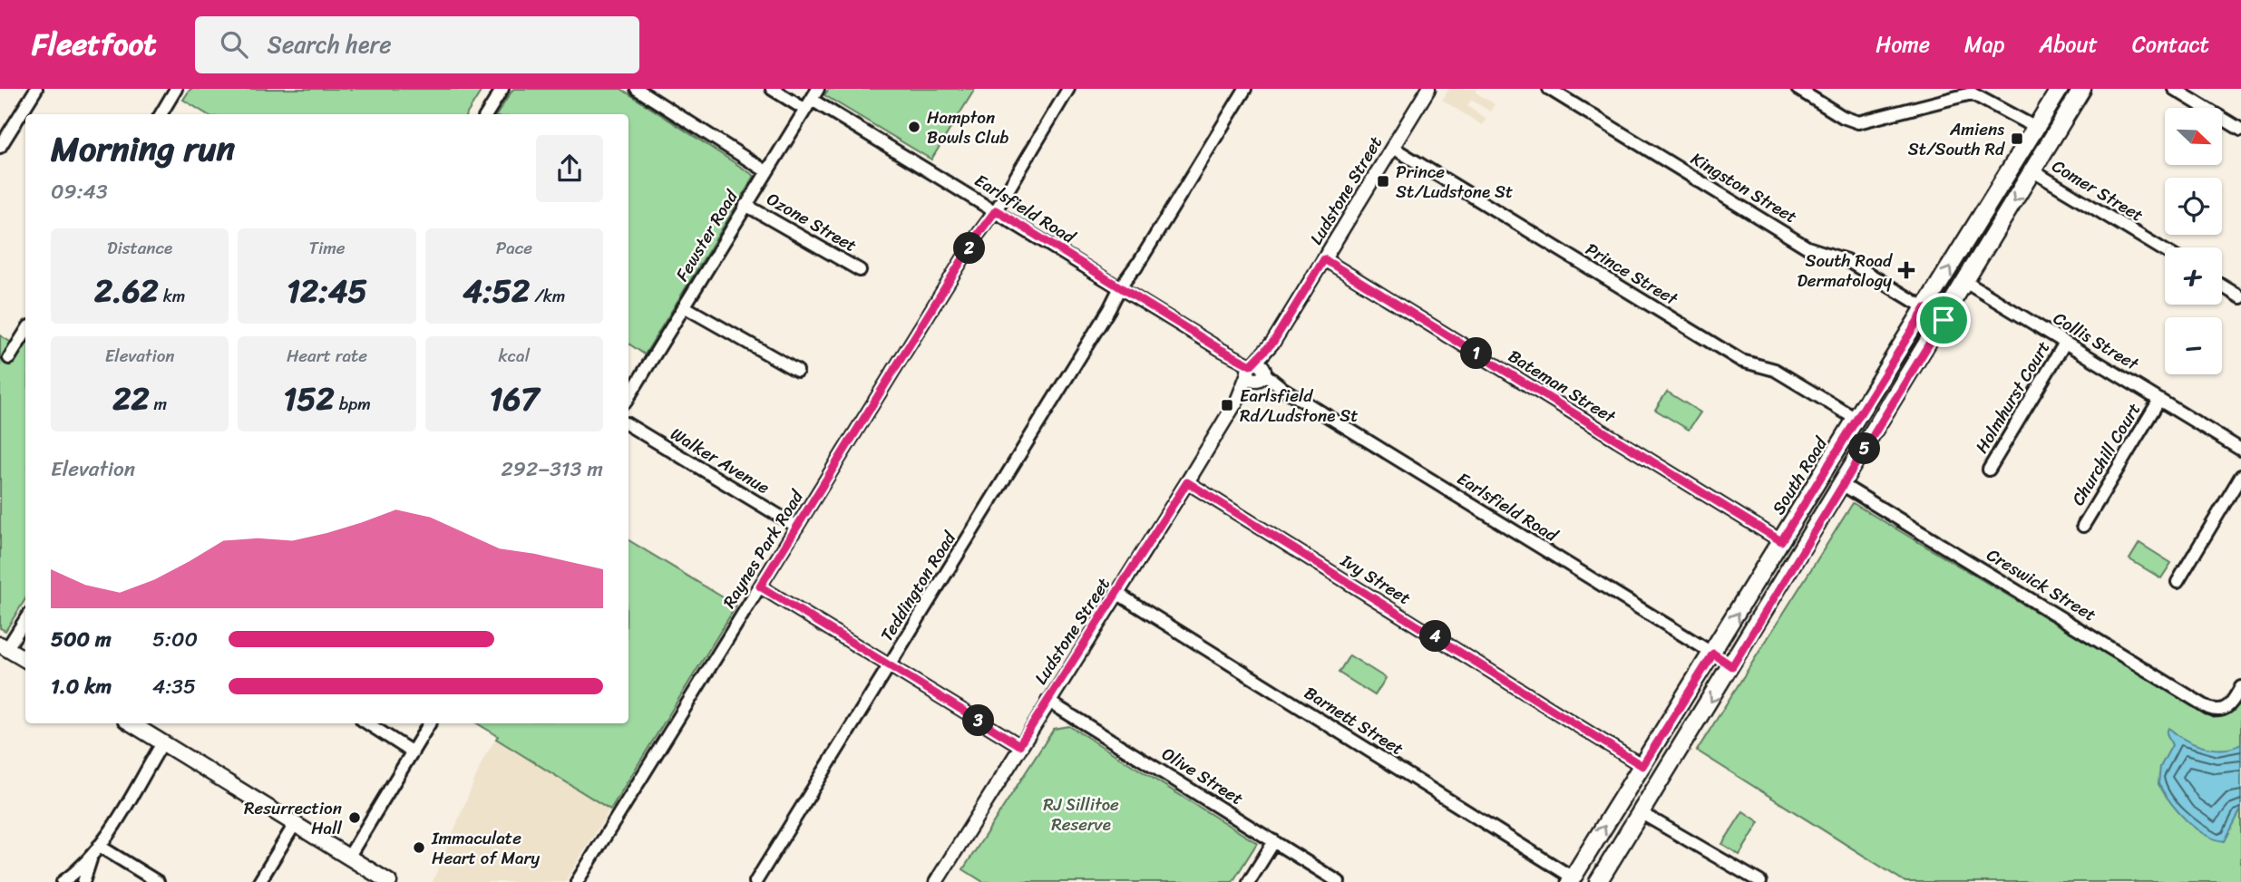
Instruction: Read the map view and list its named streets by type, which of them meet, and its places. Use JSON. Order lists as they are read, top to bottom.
{
  "streets": {
    "main road": ["South Road"],
    "street": [
      "Kingston Street",
      "Ludstone Street",
      "Comer Street",
      "Earlsfield Road",
      "Ozone Street",
      "Fewster Road",
      "Prince Street",
      "Collis Street",
      "Bateman Street",
      "Holmhurst Court",
      "Churchill Court",
      "Walker Avenue",
      "Raynes Park Road",
      "Ivy Street",
      "Creswick Street",
      "Teddington Road",
      "Barnett Street",
      "Olive Street"
    ]
  },
  "crossings": [
    ["Kingston Street", "South Road"],
    ["Ludstone Street", "Earlsfield Road"],
    ["Ludstone Street", "Prince Street"],
    ["Ludstone Street", "Bateman Street"],
    ["Ludstone Street", "Ivy Street"],
    ["Ludstone Street", "Barnett Street"],
    ["Ludstone Street", "Olive Street"],
    ["Earlsfield Road", "Fewster Road"],
    ["Earlsfield Road", "South Road"],
    ["Earlsfield Road", "Raynes Park Road"],
    ["Earlsfield Road", "Teddington Road"],
    ["Ozone Street", "Fewster Road"],
    ["Prince Street", "South Road"],
    ["Collis Street", "Holmhurst Court"],
    ["Collis Street", "Churchill Court"],
    ["Bateman Street", "South Road"],
    ["Walker Avenue", "Raynes Park Road"],
    ["South Road", "Ivy Street"],
    ["South Road", "Barnett Street"]
  ],
  "parks": ["RJ Sillitoe Reserve"],
  "places": {
    "other": ["Hampton Bowls Club", "Resurrection Hall", "Immaculate Heart of Mary"],
    "transit": ["Amiens St/South Rd", "Prince St/Ludstone St", "Earlsfield Rd/Ludstone St"],
    "health": ["South Road Dermatology"]
  },
  "north": "bottom right",
  "page": {
    "header": "Fleetfoot",
    "search": "Search here",
    "nav": [
      "Home",
      "Map",
      "About",
      "Contact"
    ],
    "map_buttons": ["+", "−"],
    "heading": ["Morning run", "09:43"],
    "stats": [
      ["Distance", "2.62 km"],
      ["Time", "12:45"],
      ["Pace", "4:52 /km"],
      ["Elevation", "22 m"],
      ["Heart rate", "152 bpm"],
      ["kcal", "167"]
    ],
    "pins": [
      "2",
      "1",
      "5",
      "4",
      "3"
    ],
    "chart": ["Elevation", "292–313 m"],
    "list": [
      {
        "name": "500 m",
        "note": "5:00"
      },
      {
        "name": "1.0 km",
        "note": "4:35"
      }
    ]
  }
}
